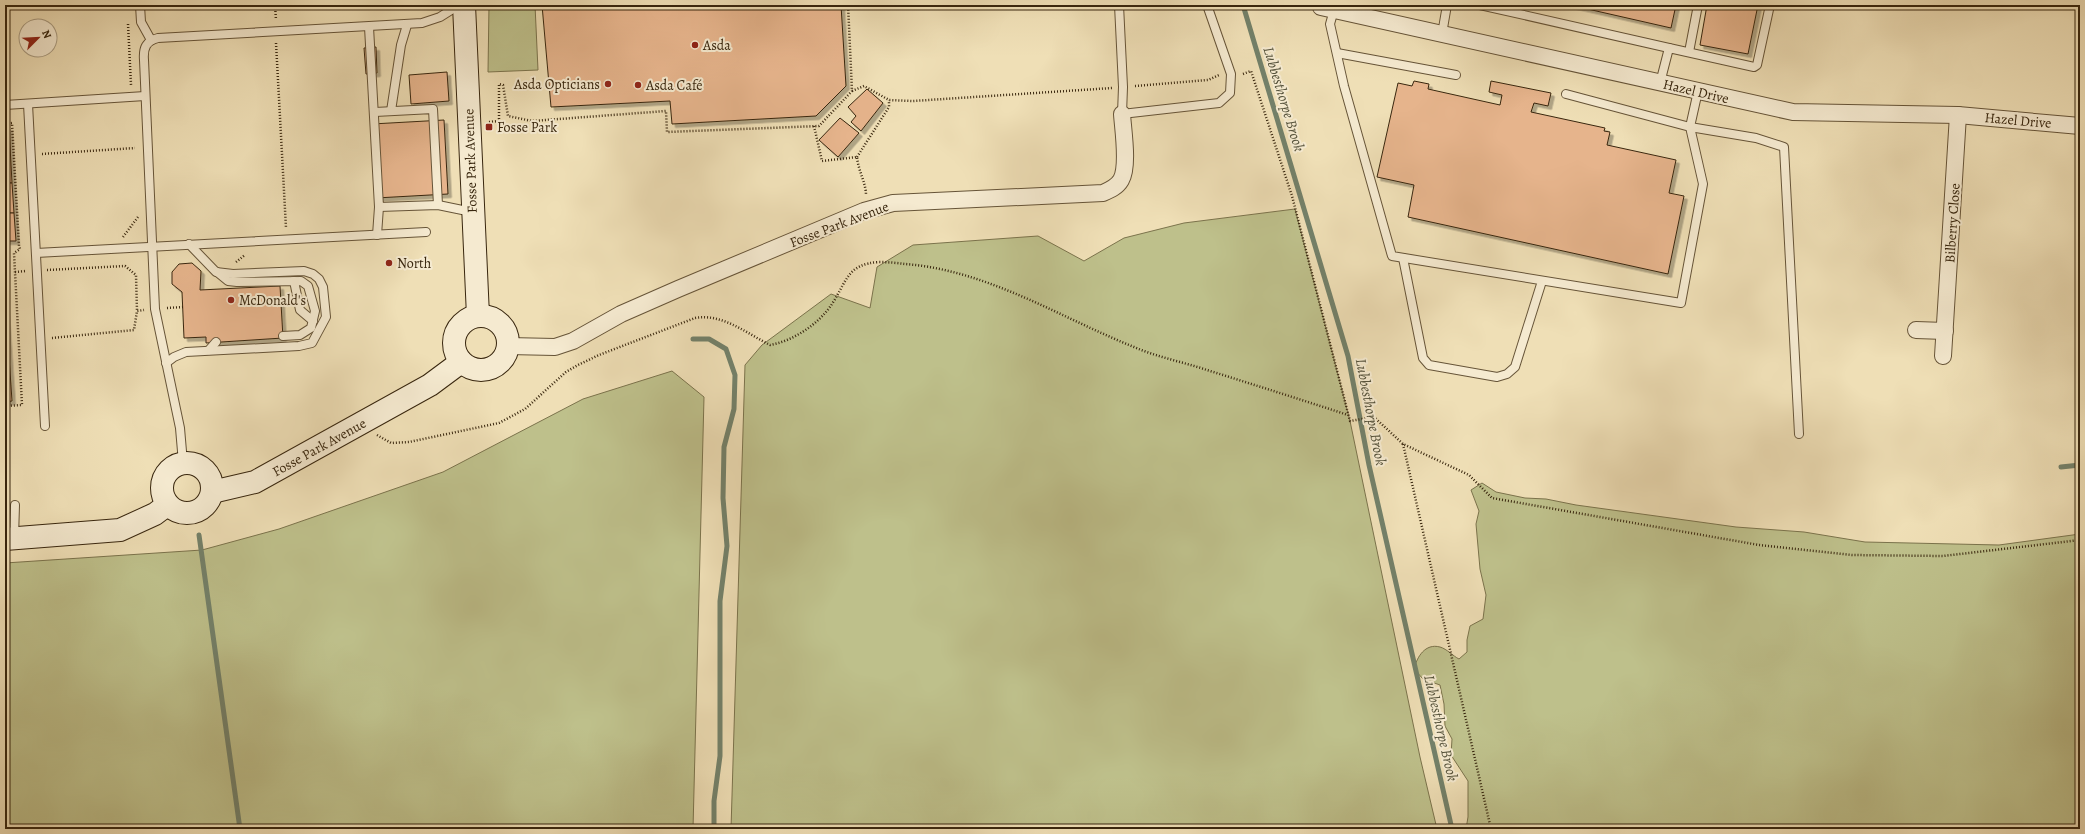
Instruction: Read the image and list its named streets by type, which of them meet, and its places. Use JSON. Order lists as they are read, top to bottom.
{
  "streets": {
    "street": ["Hazel Drive", "Fosse Park Avenue", "Bilberry Close"]
  },
  "crossings": [
    ["Hazel Drive", "Bilberry Close"]
  ],
  "water": ["Lubbesthorpe Brook"],
  "places": {
    "other": [
      "Asda",
      "Asda Opticians",
      "Asda Café",
      "North",
      "McDonald's"
    ],
    "transit": ["Fosse Park"]
  },
  "north": "top right"
}
